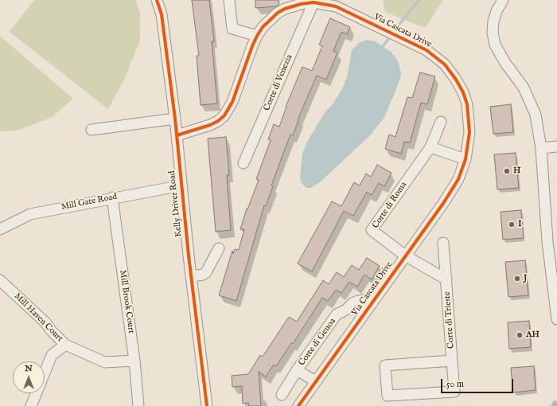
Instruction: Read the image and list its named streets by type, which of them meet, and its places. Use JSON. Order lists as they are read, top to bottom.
{
  "streets": {
    "street": [
      "Via Cascata Drive",
      "Corte di Venezia",
      "Mill Gate Road",
      "Kelly Driver Road",
      "Corte di Roma",
      "Mill Brook Court",
      "Mill Haven Court",
      "Corte di Trieste",
      "Corte di Genoa"
    ]
  },
  "crossings": [
    ["Via Cascata Drive", "Corte di Venezia"],
    ["Via Cascata Drive", "Kelly Driver Road"],
    ["Via Cascata Drive", "Corte di Roma"],
    ["Via Cascata Drive", "Corte di Trieste"],
    ["Via Cascata Drive", "Corte di Genoa"],
    ["Mill Gate Road", "Kelly Driver Road"],
    ["Mill Gate Road", "Mill Brook Court"],
    ["Corte di Roma", "Corte di Trieste"],
    ["Mill Brook Court", "Mill Haven Court"]
  ],
  "places": [
    "H",
    "I",
    "J",
    "AH"
  ],
  "scale_bar": "50 m",
  "north": "top"
}
